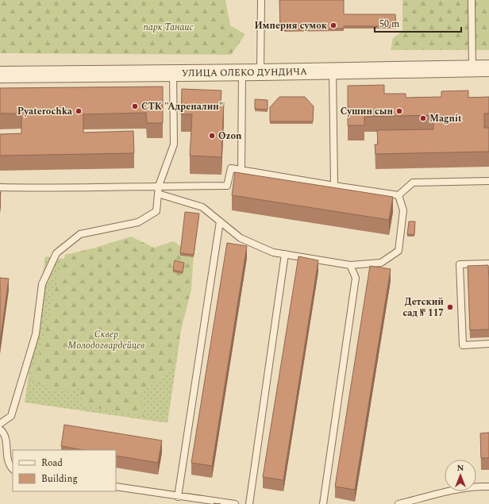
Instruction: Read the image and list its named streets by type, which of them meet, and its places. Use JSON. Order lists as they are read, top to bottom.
{
  "streets": {
    "street": ["УЛИЦА ОЛЕКО ДУНДИЧА"]
  },
  "parks": ["парк Танаис", "Сквер Молодогвардейцев"],
  "places": [
    "Империя сумок",
    "СТК \"Адреналин\"",
    "Pyaterochka",
    "Сушин сын",
    "Magnit",
    "Ozon",
    "Детский сад № 117"
  ],
  "legend": ["Road", "Building"],
  "scale_bar": "50 m",
  "north": "top"
}
